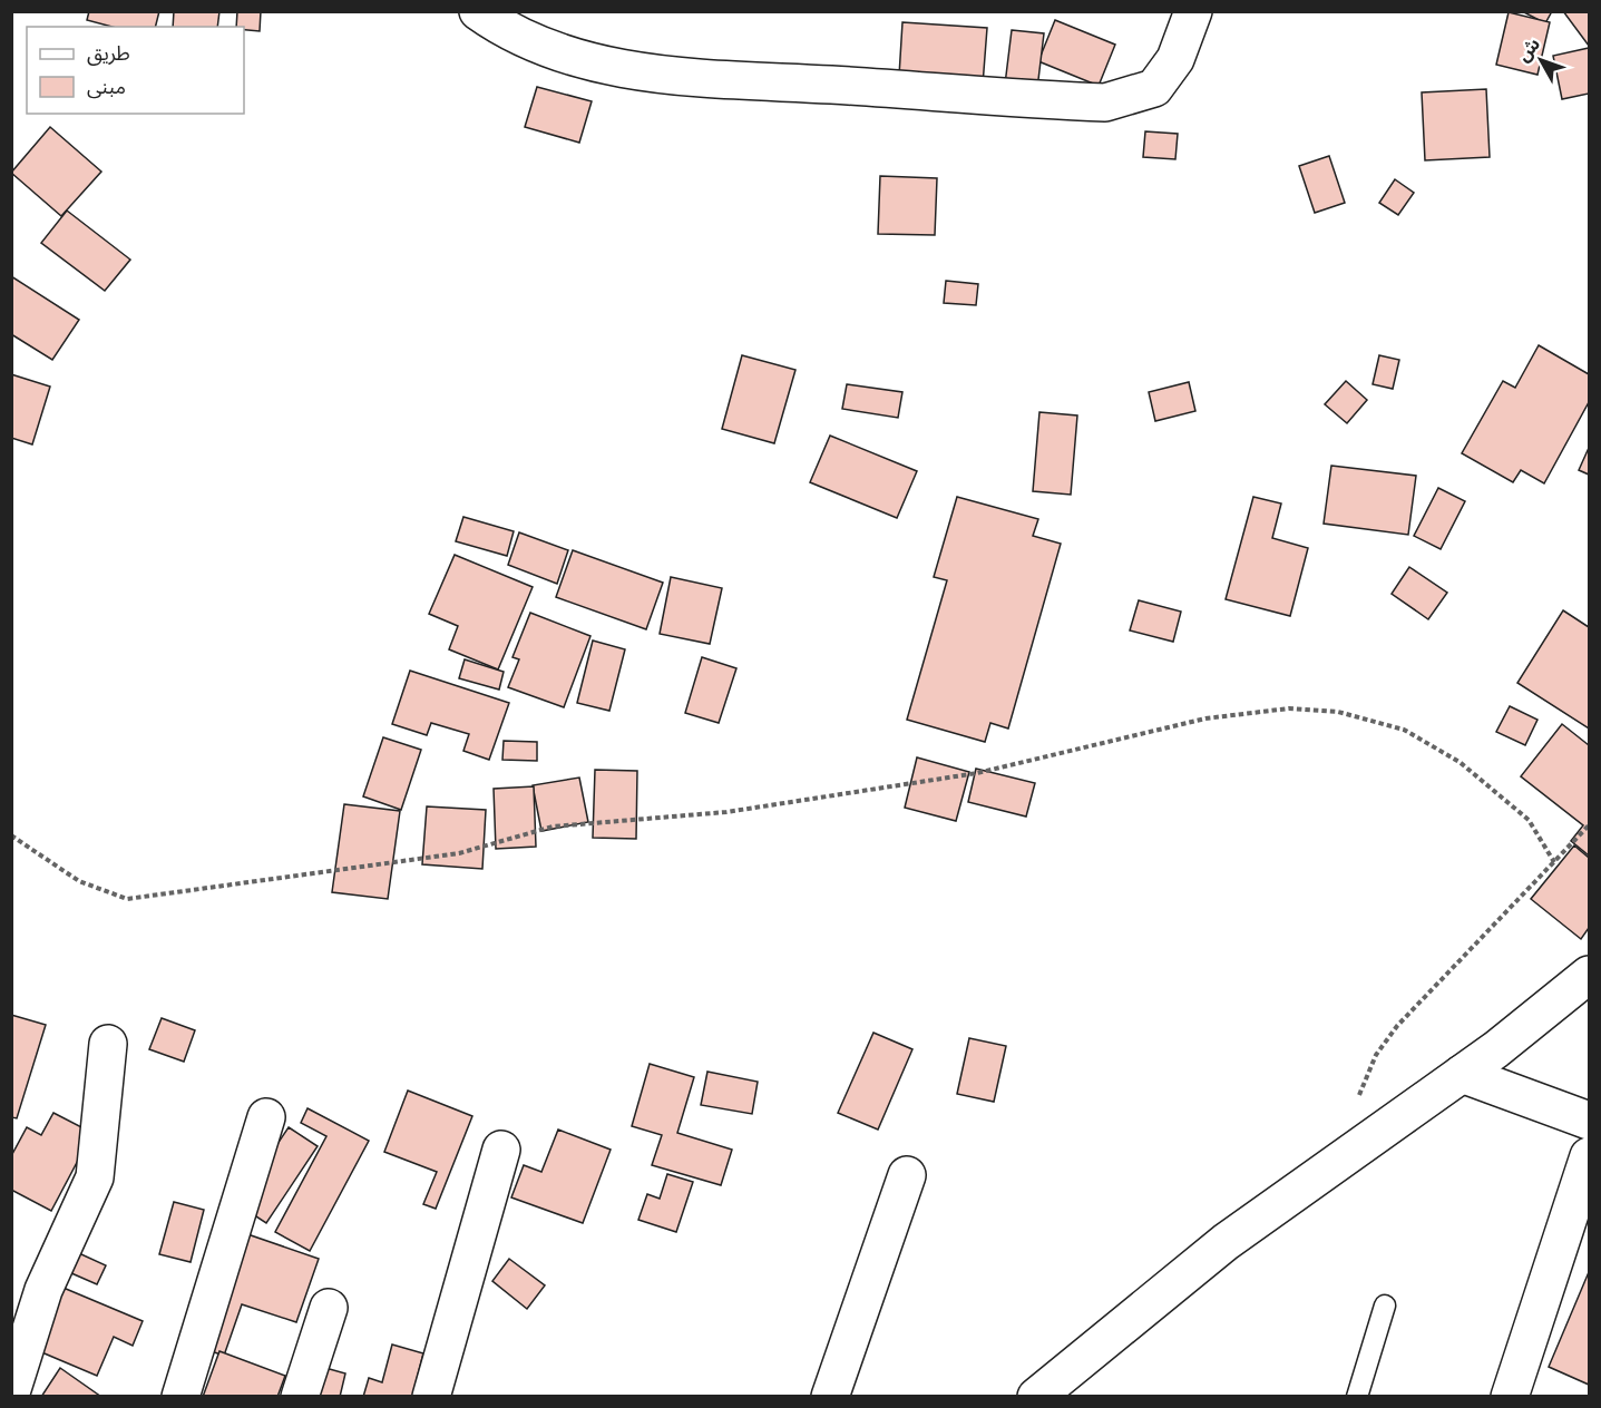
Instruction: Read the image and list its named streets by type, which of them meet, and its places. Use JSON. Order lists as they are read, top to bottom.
{
  "legend": ["طريق", "مبنى"],
  "north": "top left"
}
